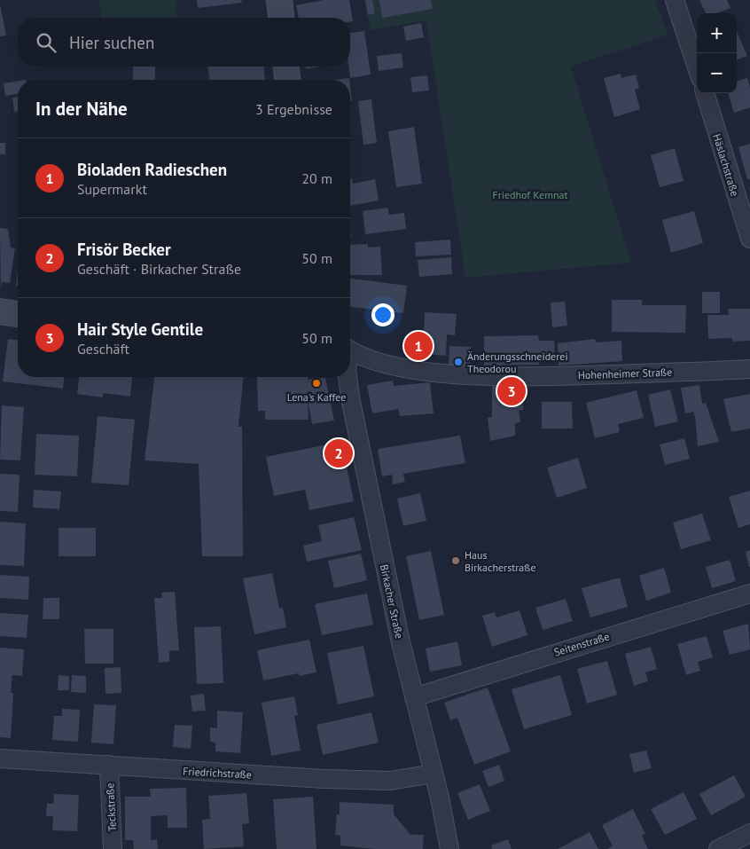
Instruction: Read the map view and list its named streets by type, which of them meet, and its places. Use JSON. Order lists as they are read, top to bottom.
{
  "streets": {
    "street": [
      "Häslachstraße",
      "Hohenheimer Straße",
      "Birkacher Straße",
      "Seitenstraße",
      "Friedrichstraße",
      "Teckstraße"
    ]
  },
  "crossings": [
    ["Birkacher Straße", "Seitenstraße"],
    ["Birkacher Straße", "Friedrichstraße"],
    ["Friedrichstraße", "Teckstraße"]
  ],
  "parks": ["Friedhof Kemnat"],
  "places": ["Änderungsschneiderei Theodorou", "Lena's Kaffee", "Haus Birkacherstraße"],
  "page": {
    "map_buttons": ["+", "−"],
    "search": "Hier suchen",
    "heading": ["In der Nähe", "3 Ergebnisse"],
    "list": [
      {
        "mark": "1",
        "name": "Bioladen Radieschen",
        "note": "Supermarkt",
        "value": "20 m"
      },
      {
        "mark": "2",
        "name": "Frisör Becker",
        "note": "Geschäft · Birkacher Straße",
        "value": "50 m"
      },
      {
        "mark": "3",
        "name": "Hair Style Gentile",
        "note": "Geschäft",
        "value": "50 m"
      }
    ],
    "pins": ["1", "3", "2"]
  }
}
